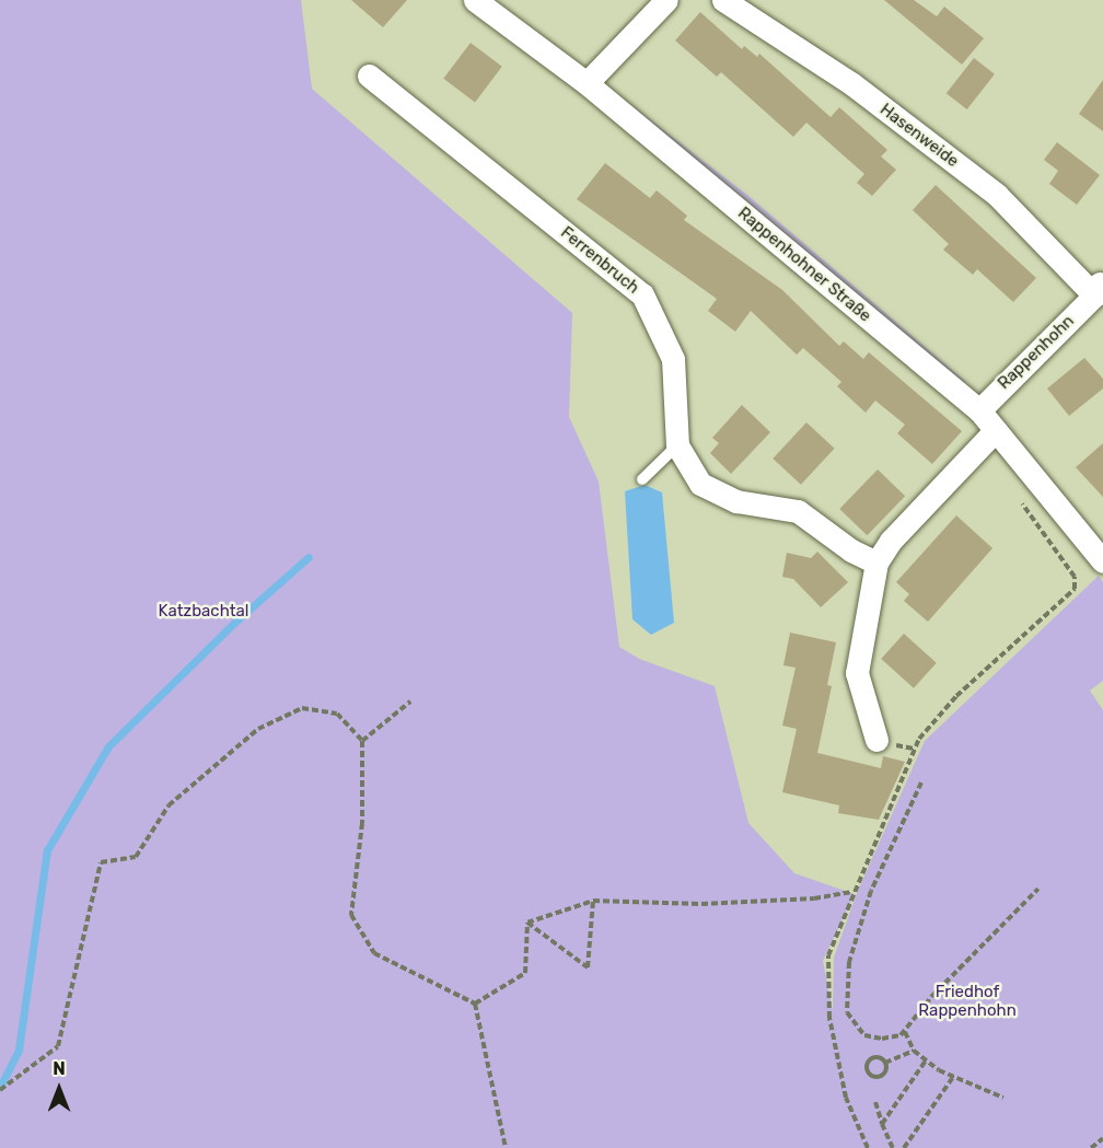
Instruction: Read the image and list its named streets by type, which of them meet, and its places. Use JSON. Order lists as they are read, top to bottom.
{
  "streets": {
    "street": [
      "Hasenweide",
      "Ferrenbruch",
      "Rappenhohner Straße",
      "Rappenhohn"
    ]
  },
  "crossings": [
    ["Hasenweide", "Rappenhohn"],
    ["Rappenhohner Straße", "Rappenhohn"]
  ],
  "parks": ["Katzbachtal", "Friedhof Rappenhohn"],
  "north": "top"
}
